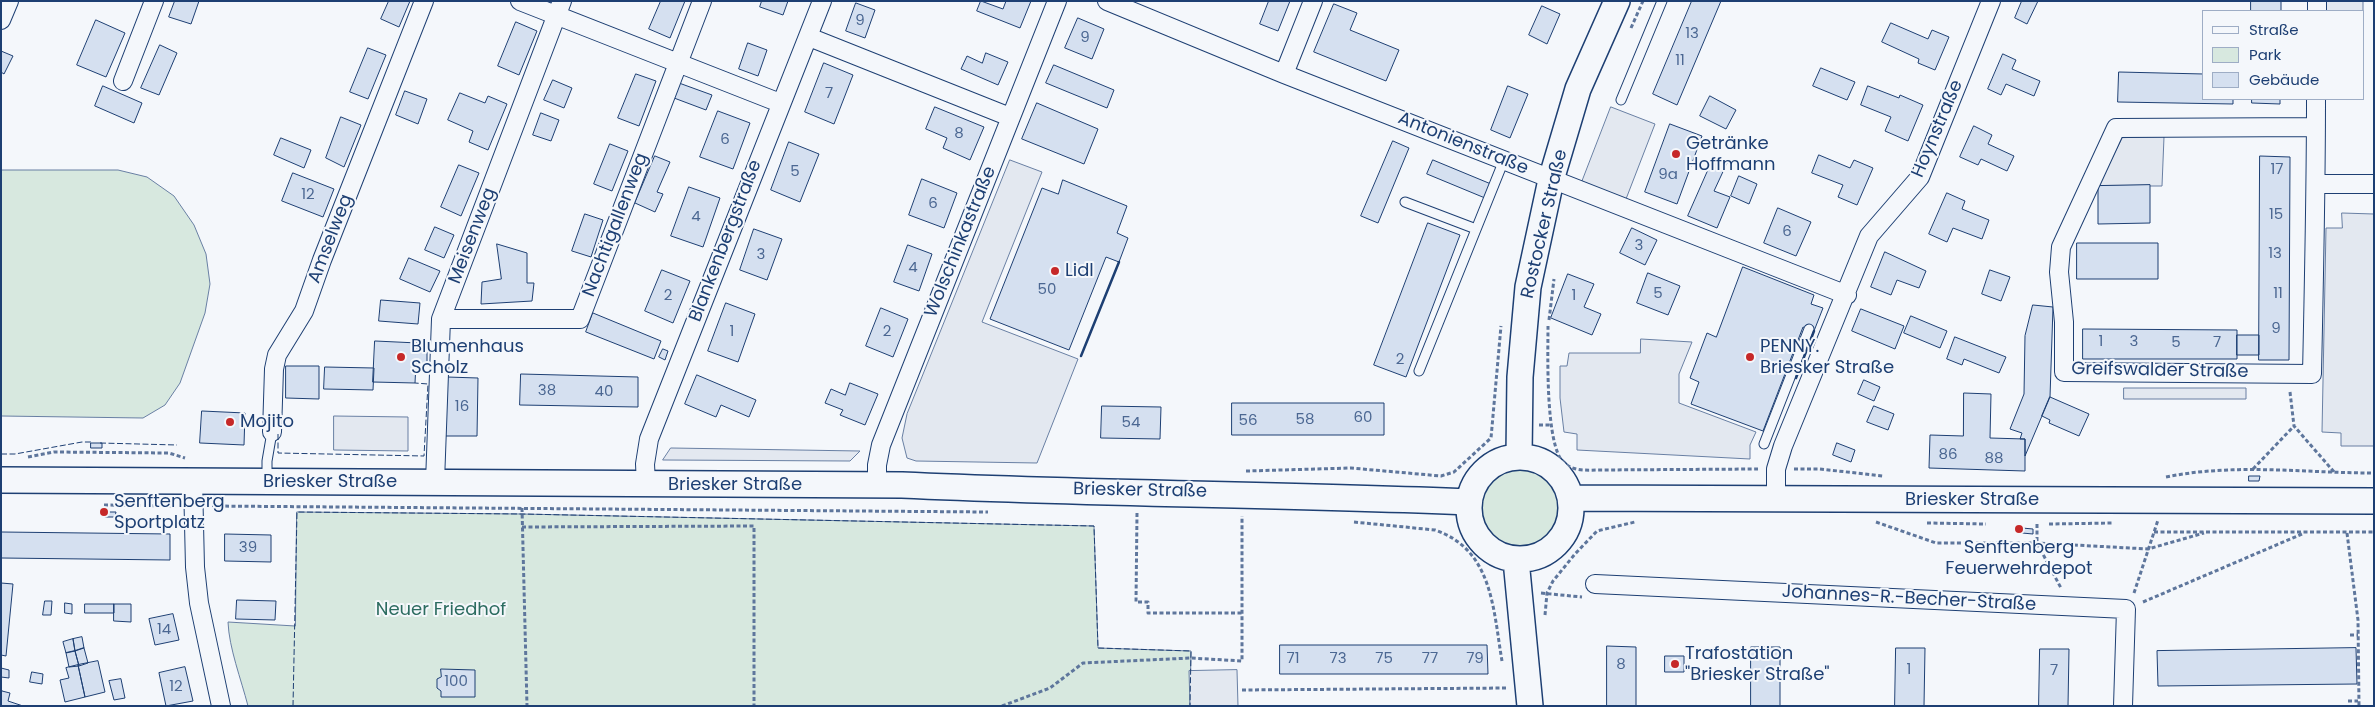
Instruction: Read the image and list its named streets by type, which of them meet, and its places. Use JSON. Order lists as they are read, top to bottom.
{
  "streets": {
    "main road": ["Rostocker Straße", "Briesker Straße"],
    "street": [
      "Hoynstraße",
      "Antonienstraße",
      "Nachtigallenweg",
      "Meisenweg",
      "Amselweg",
      "Blankenbergstraße",
      "Wolschinkastraße",
      "Greifswalder Straße",
      "Johannes-R.-Becher-Straße"
    ]
  },
  "crossings": [
    ["Hoynstraße", "Antonienstraße"],
    ["Hoynstraße", "Briesker Straße"],
    ["Antonienstraße", "Rostocker Straße"],
    ["Rostocker Straße", "Briesker Straße"],
    ["Nachtigallenweg", "Meisenweg"],
    ["Meisenweg", "Briesker Straße"],
    ["Amselweg", "Briesker Straße"],
    ["Blankenbergstraße", "Briesker Straße"],
    ["Wolschinkastraße", "Briesker Straße"]
  ],
  "parks": ["Neuer Friedhof"],
  "places": [
    "Getränke Hoffmann",
    "Lidl",
    "Blumenhaus Scholz",
    "PENNY. Briesker Straße",
    "Mojito",
    "Senftenberg Sportplatz",
    "Senftenberg Feuerwehrdepot",
    "Trafostation \"Briesker Straße\""
  ],
  "house_numbers": [
    "9",
    "13",
    "9",
    "11",
    "7",
    "8",
    "6",
    "17",
    "5",
    "9a",
    "12",
    "6",
    "15",
    "4",
    "6",
    "3",
    "13",
    "3",
    "4",
    "50",
    "5",
    "11",
    "2",
    "1",
    "9",
    "1",
    "2",
    "1",
    "3",
    "5",
    "7",
    "2",
    "38",
    "40",
    "16",
    "60",
    "58",
    "56",
    "54",
    "86",
    "88",
    "39",
    "14",
    "71",
    "73",
    "75",
    "77",
    "79",
    "8",
    "1",
    "7",
    "100",
    "12"
  ],
  "legend": ["Straße", "Park", "Gebäude"]
}
